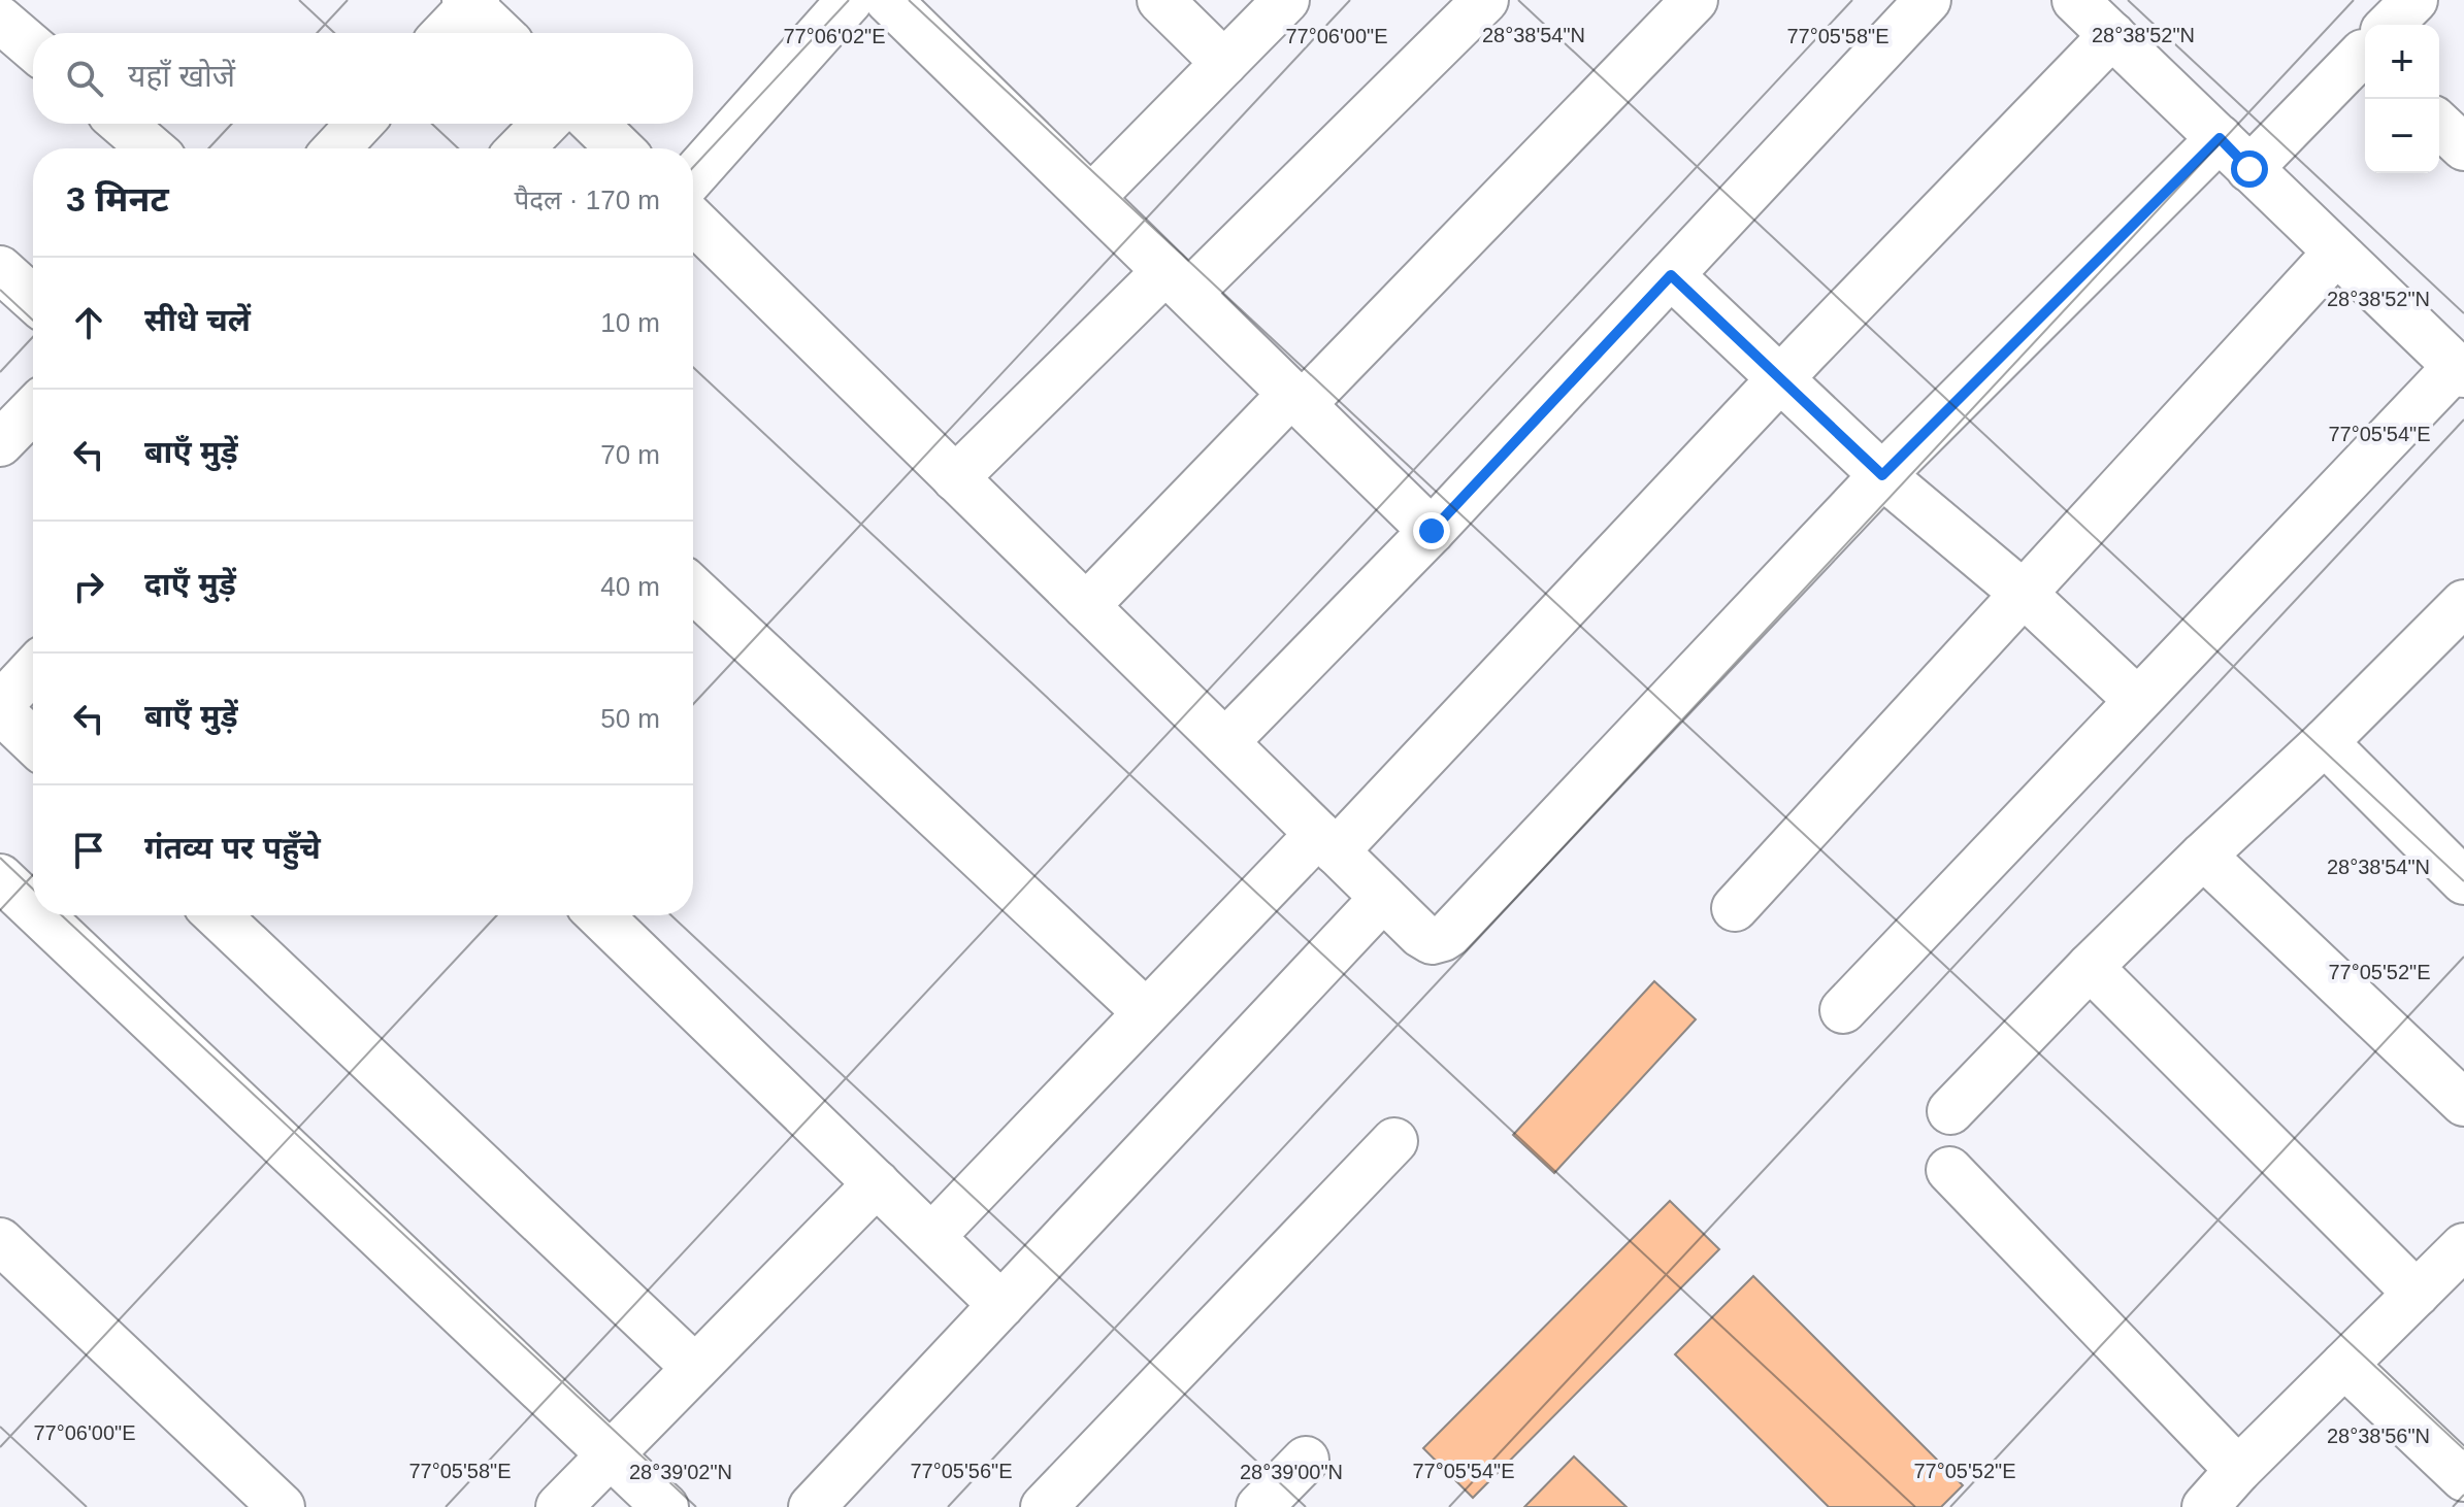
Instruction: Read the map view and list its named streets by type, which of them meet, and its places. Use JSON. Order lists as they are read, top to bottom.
{
  "page": {
    "map_buttons": ["+", "−"],
    "search": "यहाँ खोजें",
    "heading": ["3 मिनट", "पैदल · 170 m"],
    "list": [
      ["सीधे चलें", "10 m"],
      ["बाएँ मुड़ें", "70 m"],
      ["दाएँ मुड़ें", "40 m"],
      ["बाएँ मुड़ें", "50 m"],
      "गंतव्य पर पहुँचे"
    ]
  },
  "coordinates": [
    "28°38'54\"N",
    "28°38'52\"N",
    "77°06'02\"E",
    "77°06'00\"E",
    "77°05'58\"E",
    "77°05'54\"E",
    "77°05'52\"E",
    "28°38'56\"N",
    "77°05'56\"E",
    "28°39'02\"N",
    "28°39'00\"N"
  ]
}
